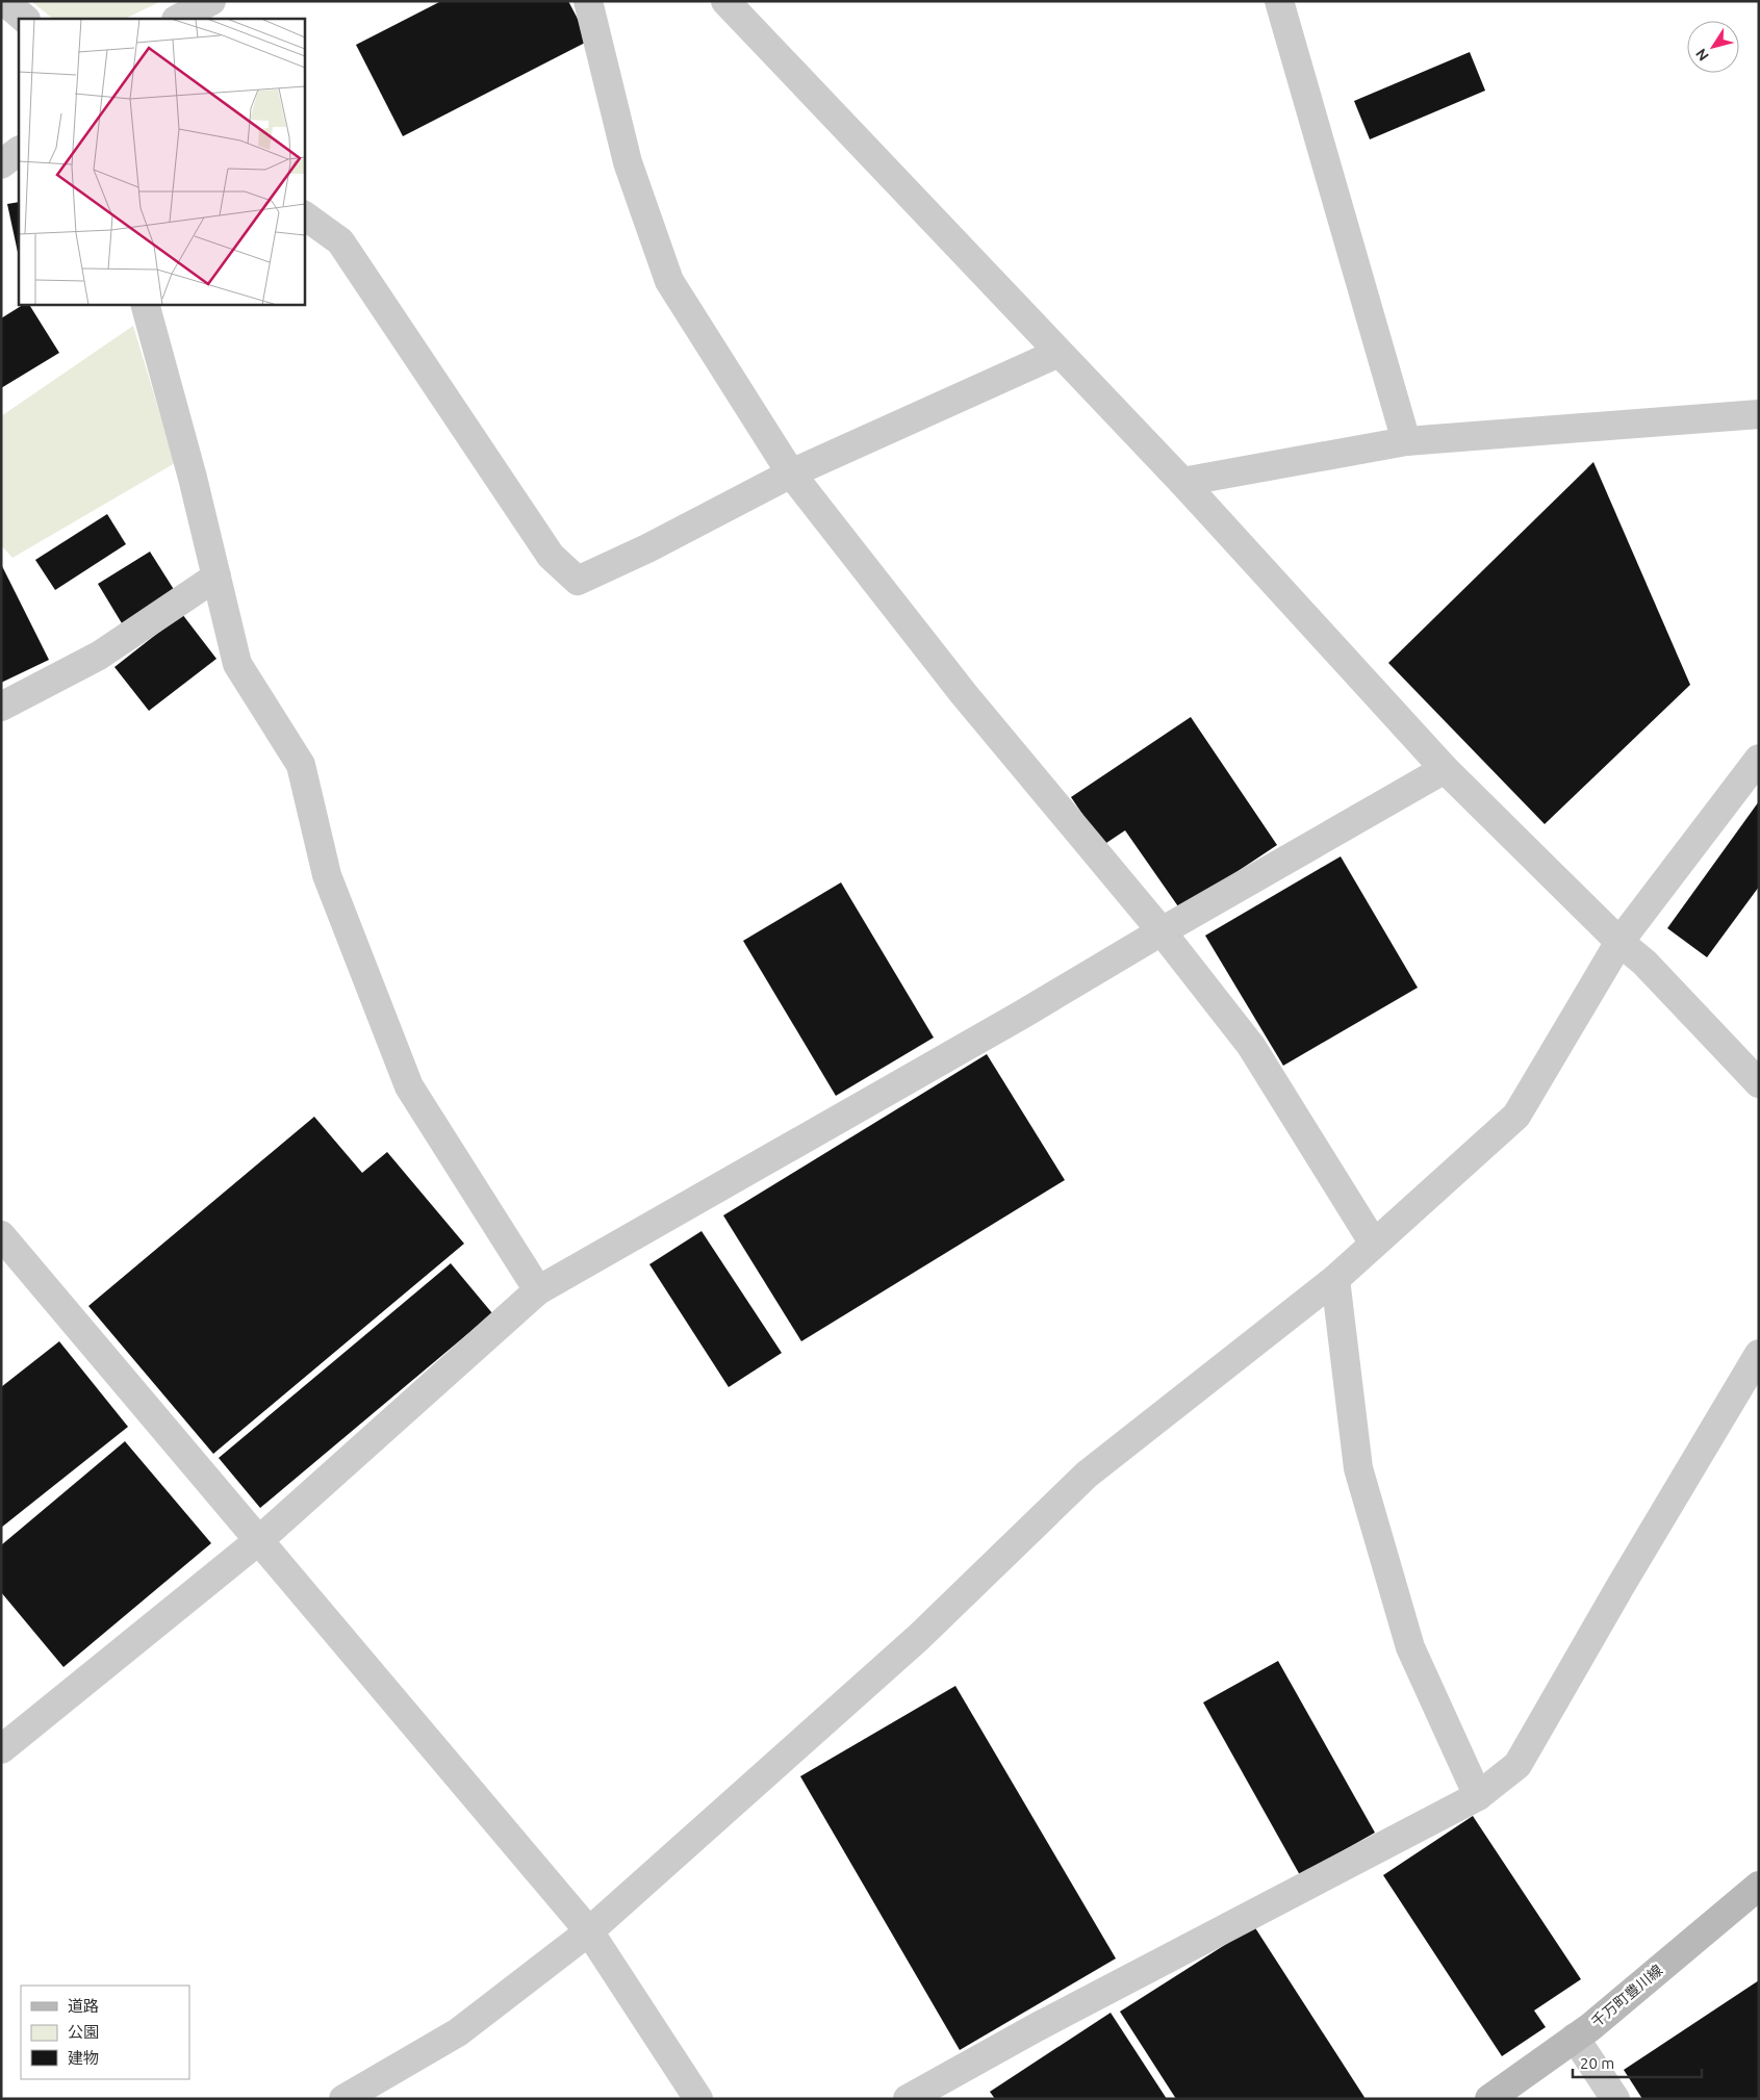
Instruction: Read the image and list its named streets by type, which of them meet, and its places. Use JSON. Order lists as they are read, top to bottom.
{
  "streets": {
    "main road": ["千万町豊川線"]
  },
  "legend": ["道路", "公園", "建物"],
  "scale_bar": "20 m",
  "north": "bottom left"
}
